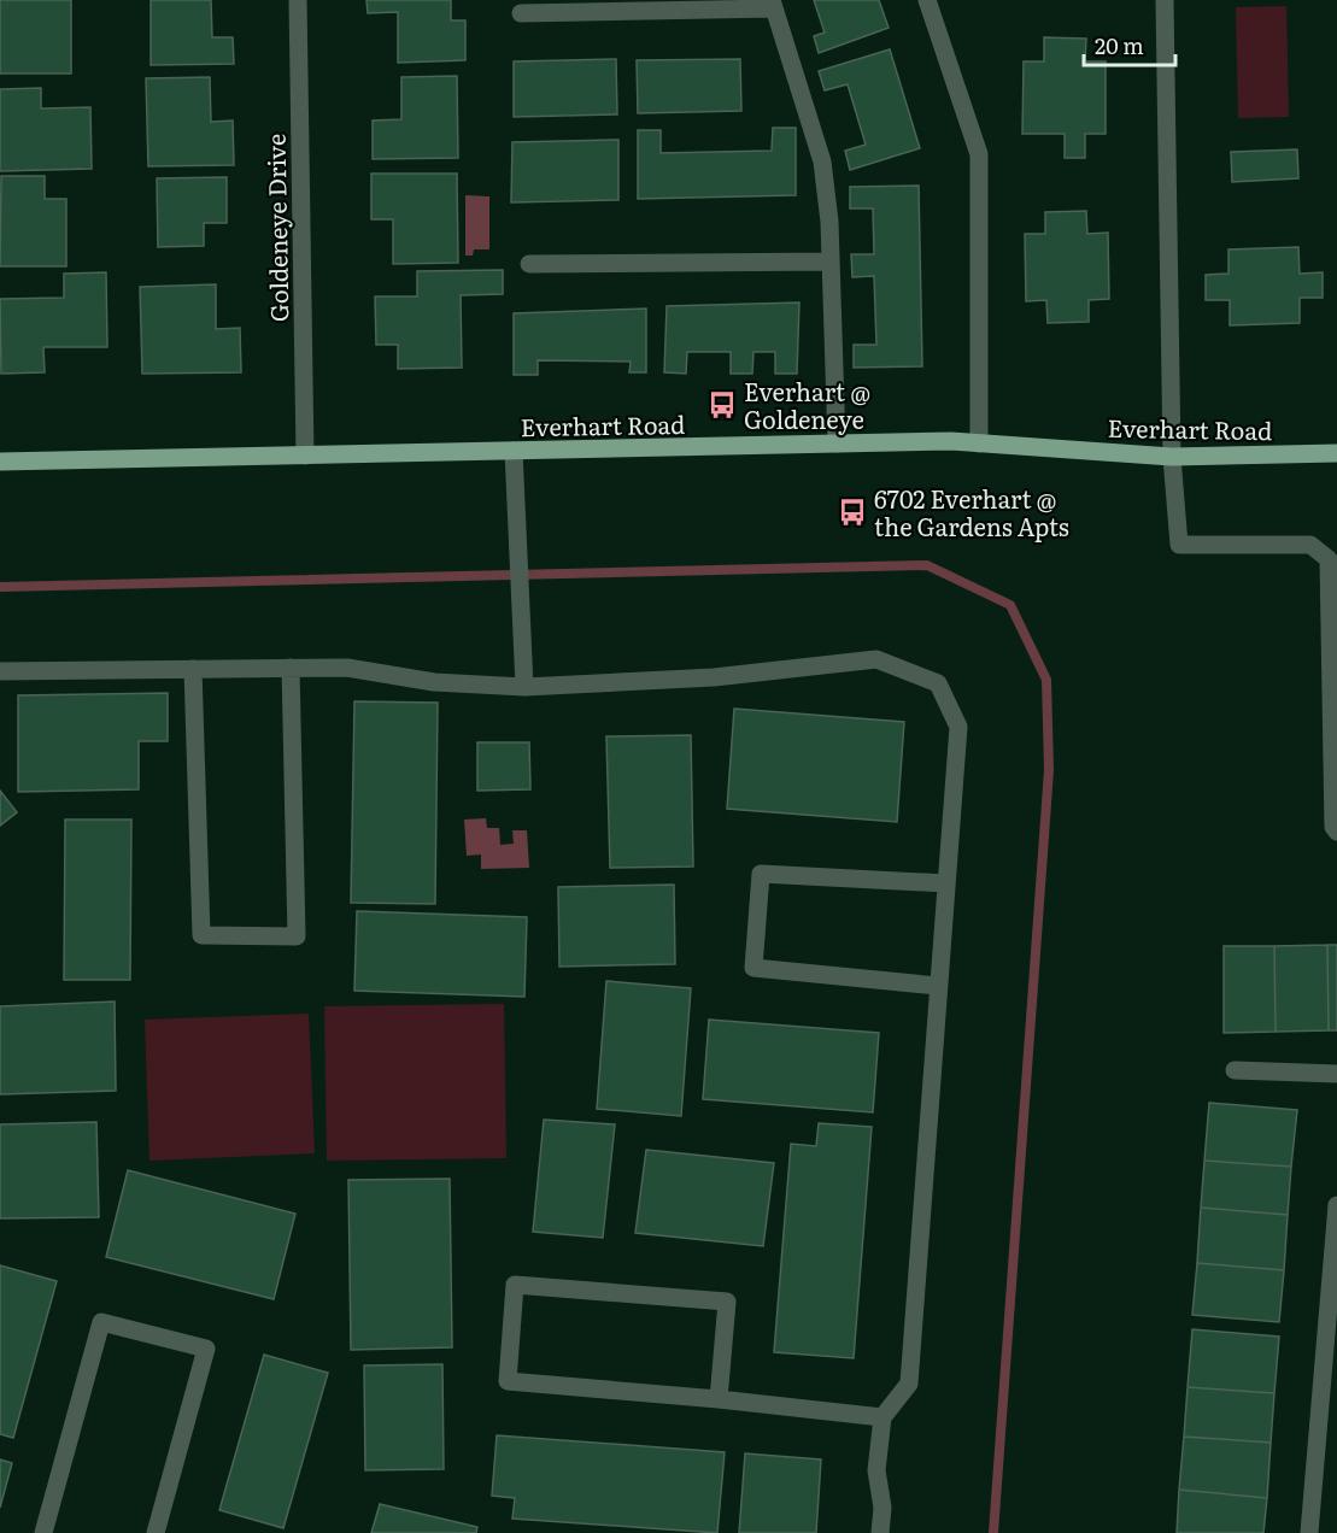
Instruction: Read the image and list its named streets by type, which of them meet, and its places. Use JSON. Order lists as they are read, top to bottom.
{
  "streets": {
    "main road": ["Everhart Road"],
    "street": ["Goldeneye Drive"]
  },
  "crossings": [
    ["Goldeneye Drive", "Everhart Road"]
  ],
  "places": {
    "bus stop": ["Everhart @ Goldeneye", "6702 Everhart @ the Gardens Apts"]
  },
  "scale_bar": "20 m"
}
